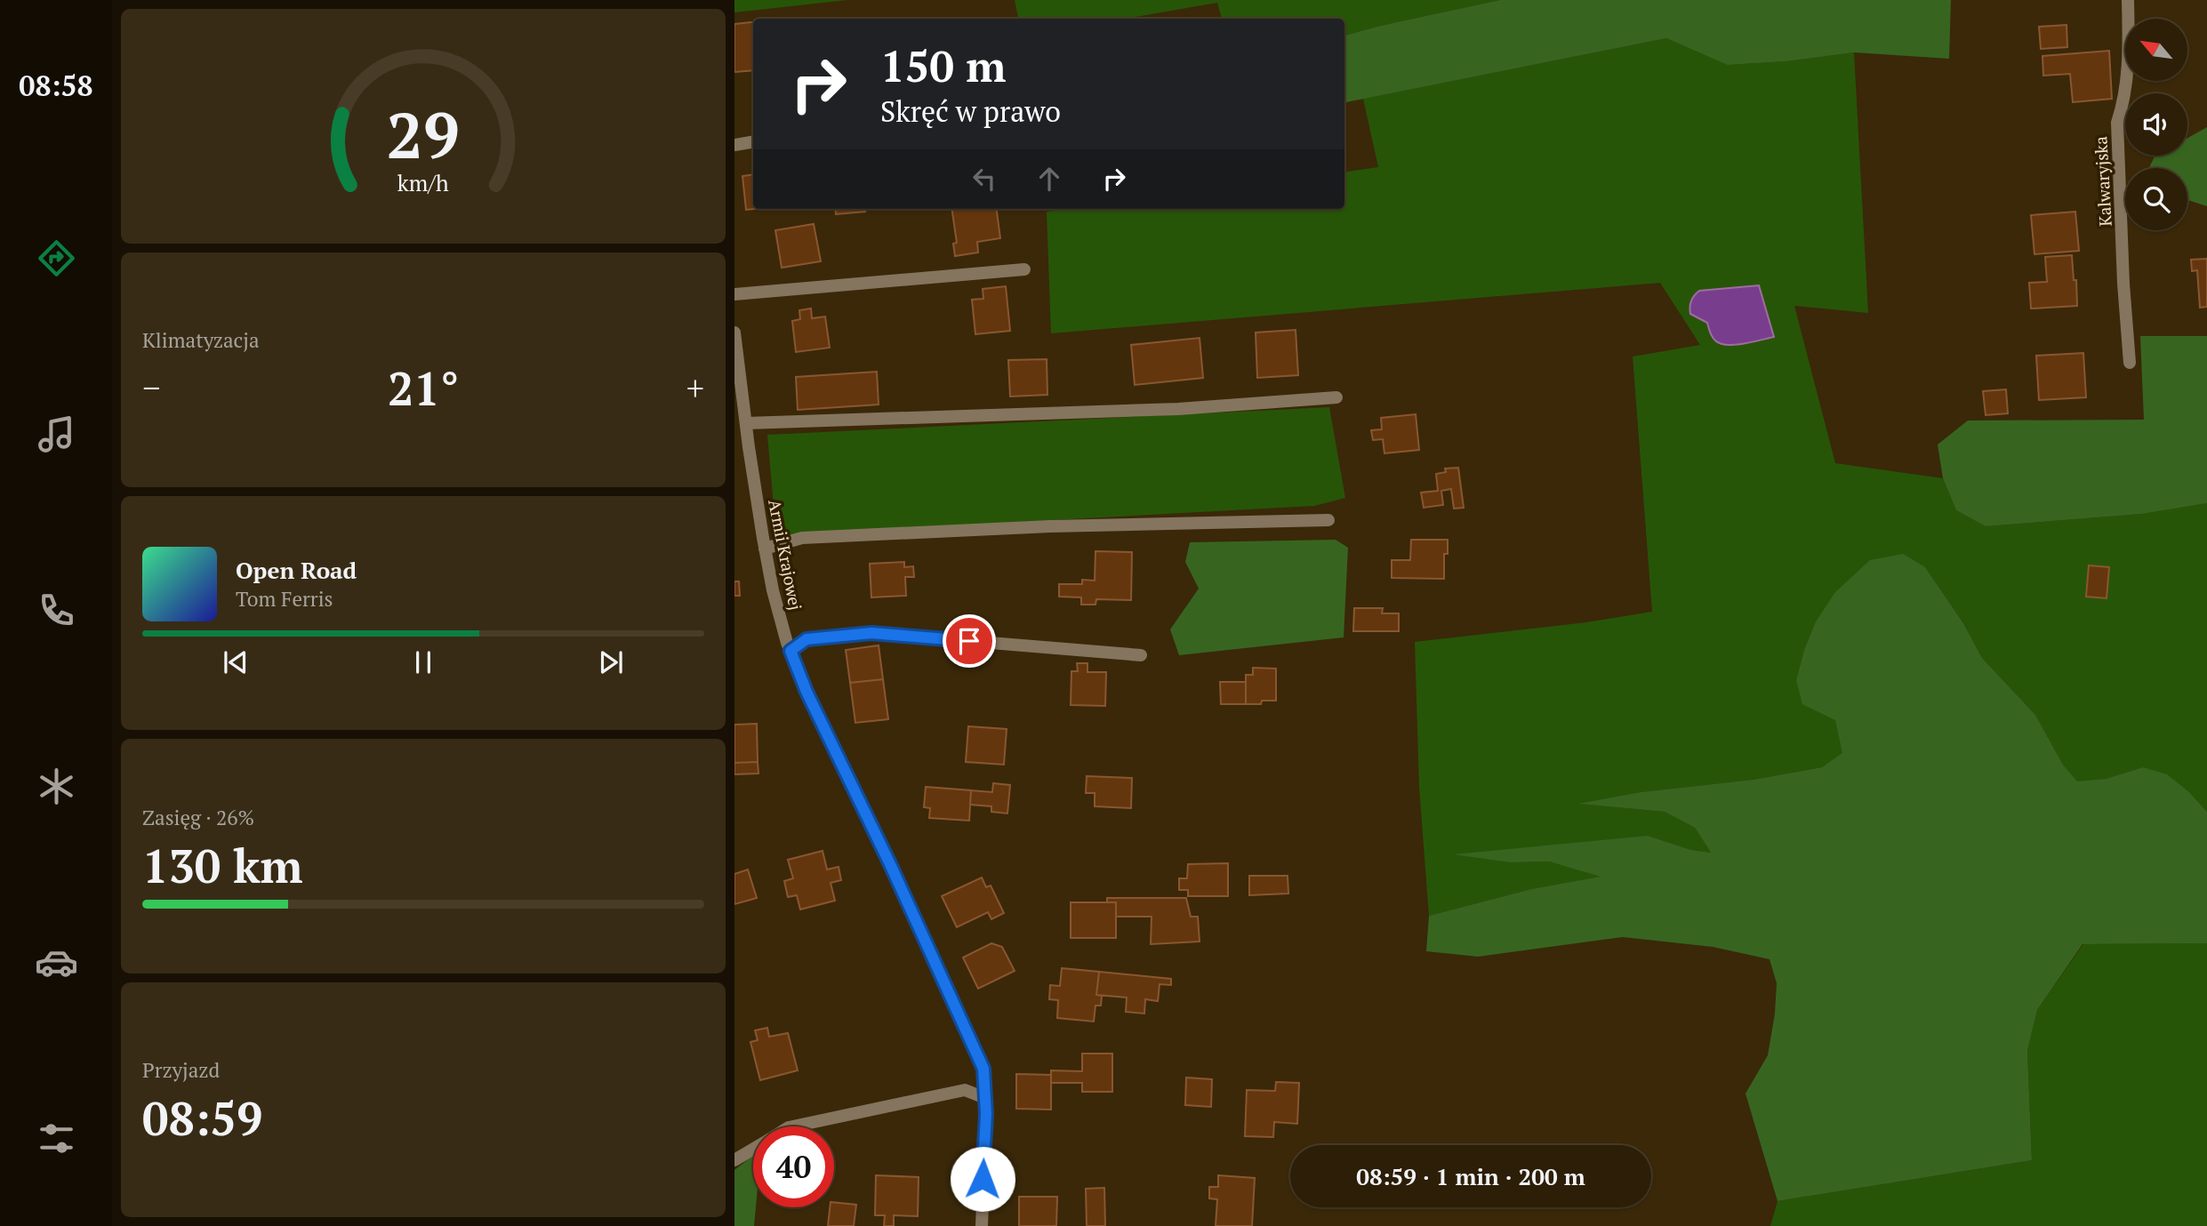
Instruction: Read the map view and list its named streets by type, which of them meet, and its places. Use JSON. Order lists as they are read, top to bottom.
{
  "streets": {
    "street": ["Kalwaryjska", "Armii Krajowej"]
  },
  "north": "top left",
  "page": {
    "tabs": "08:58",
    "turn": ["150 m", "Skręć w prawo"],
    "tile": [
      "Klimatyzacja",
      ["Zasięg · 26%", "130 km"],
      ["Przyjazd", "08:59"]
    ],
    "heat": ["−", "21°", "+"],
    "song": ["Open Road", "Tom Ferris"],
    "limit": "40",
    "trip": "08:59 · 1 min · 200 m",
    "gauge": ["29", "km/h"]
  }
}
